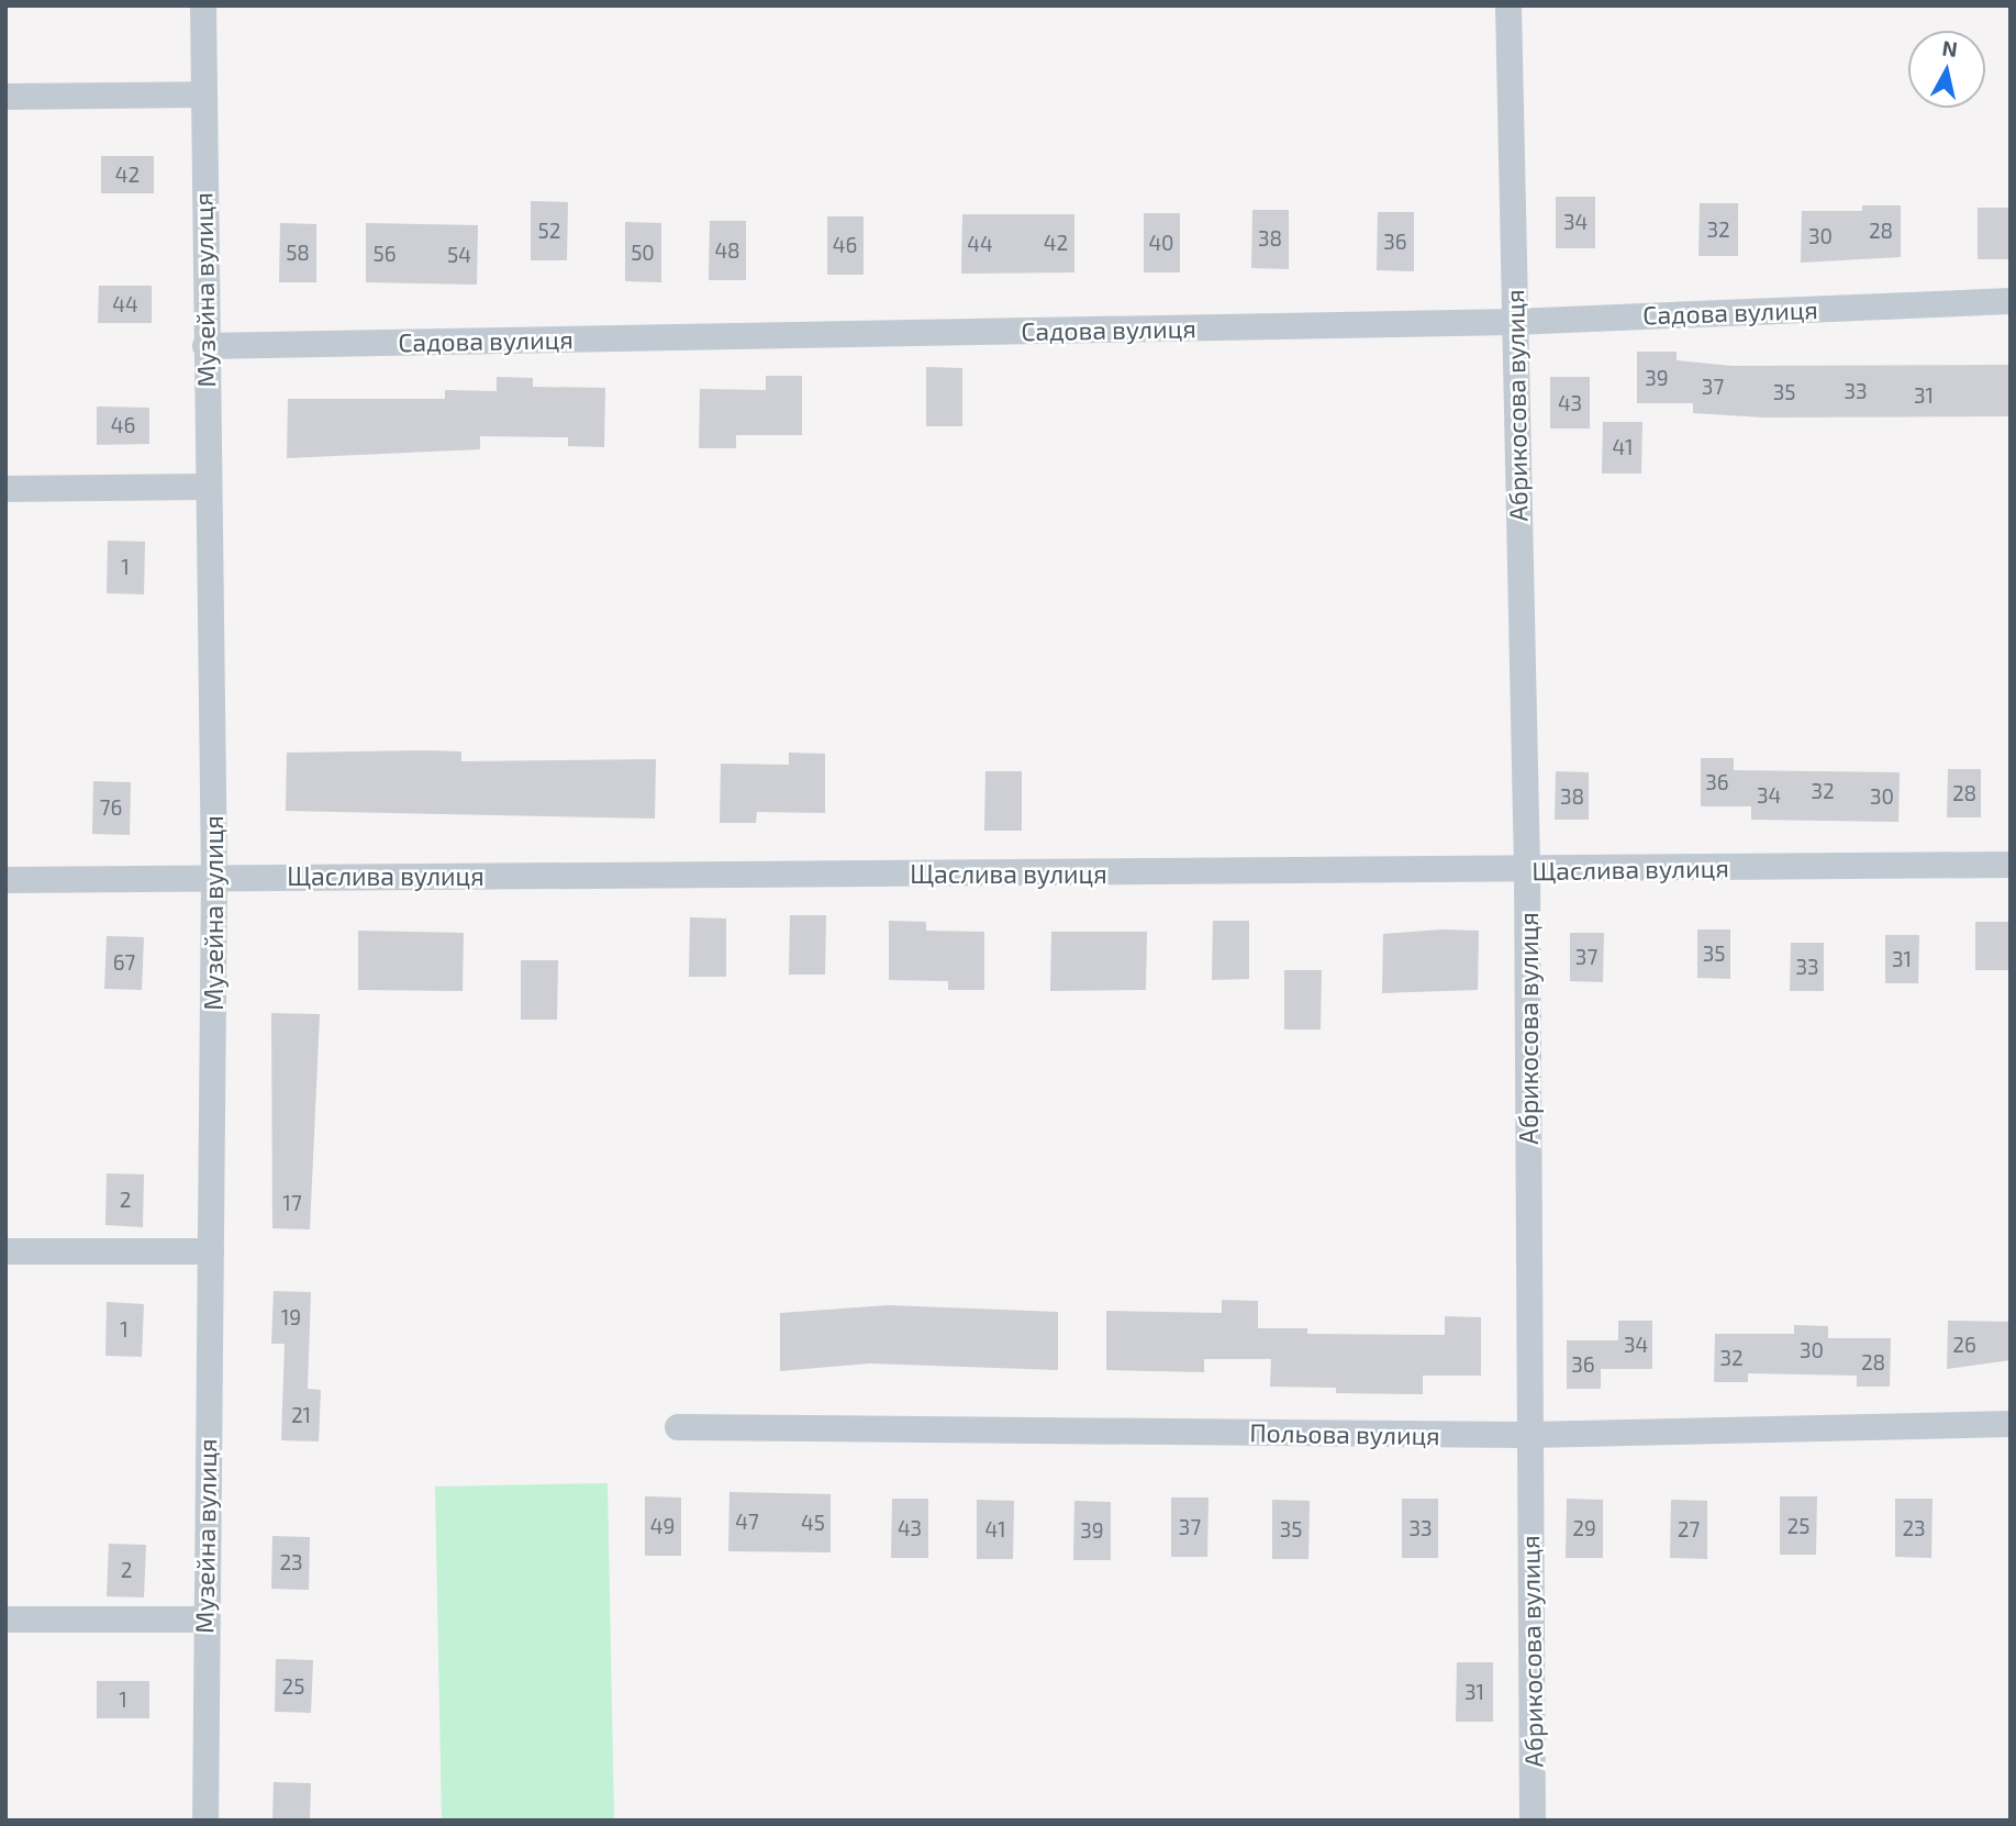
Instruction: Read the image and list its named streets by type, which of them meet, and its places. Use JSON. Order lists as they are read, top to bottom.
{
  "streets": {
    "street": [
      "Музейна вулиця",
      "Садова вулиця",
      "Абрикосова вулиця",
      "Щаслива вулиця",
      "Польова вулиця"
    ]
  },
  "crossings": [
    ["Музейна вулиця", "Садова вулиця"],
    ["Музейна вулиця", "Щаслива вулиця"],
    ["Садова вулиця", "Абрикосова вулиця"],
    ["Абрикосова вулиця", "Щаслива вулиця"],
    ["Абрикосова вулиця", "Польова вулиця"]
  ],
  "house_numbers": [
    "42",
    "34",
    "32",
    "52",
    "28",
    "30",
    "38",
    "36",
    "42",
    "40",
    "44",
    "46",
    "48",
    "58",
    "50",
    "56",
    "54",
    "44",
    "39",
    "37",
    "33",
    "35",
    "31",
    "43",
    "46",
    "41",
    "1",
    "36",
    "32",
    "28",
    "34",
    "38",
    "30",
    "76",
    "35",
    "37",
    "31",
    "67",
    "33",
    "2",
    "17",
    "19",
    "1",
    "34",
    "26",
    "30",
    "32",
    "28",
    "36",
    "21",
    "47",
    "45",
    "49",
    "25",
    "37",
    "43",
    "33",
    "29",
    "23",
    "41",
    "35",
    "27",
    "39",
    "23",
    "2",
    "25",
    "31",
    "1"
  ],
  "north": "top"
}
